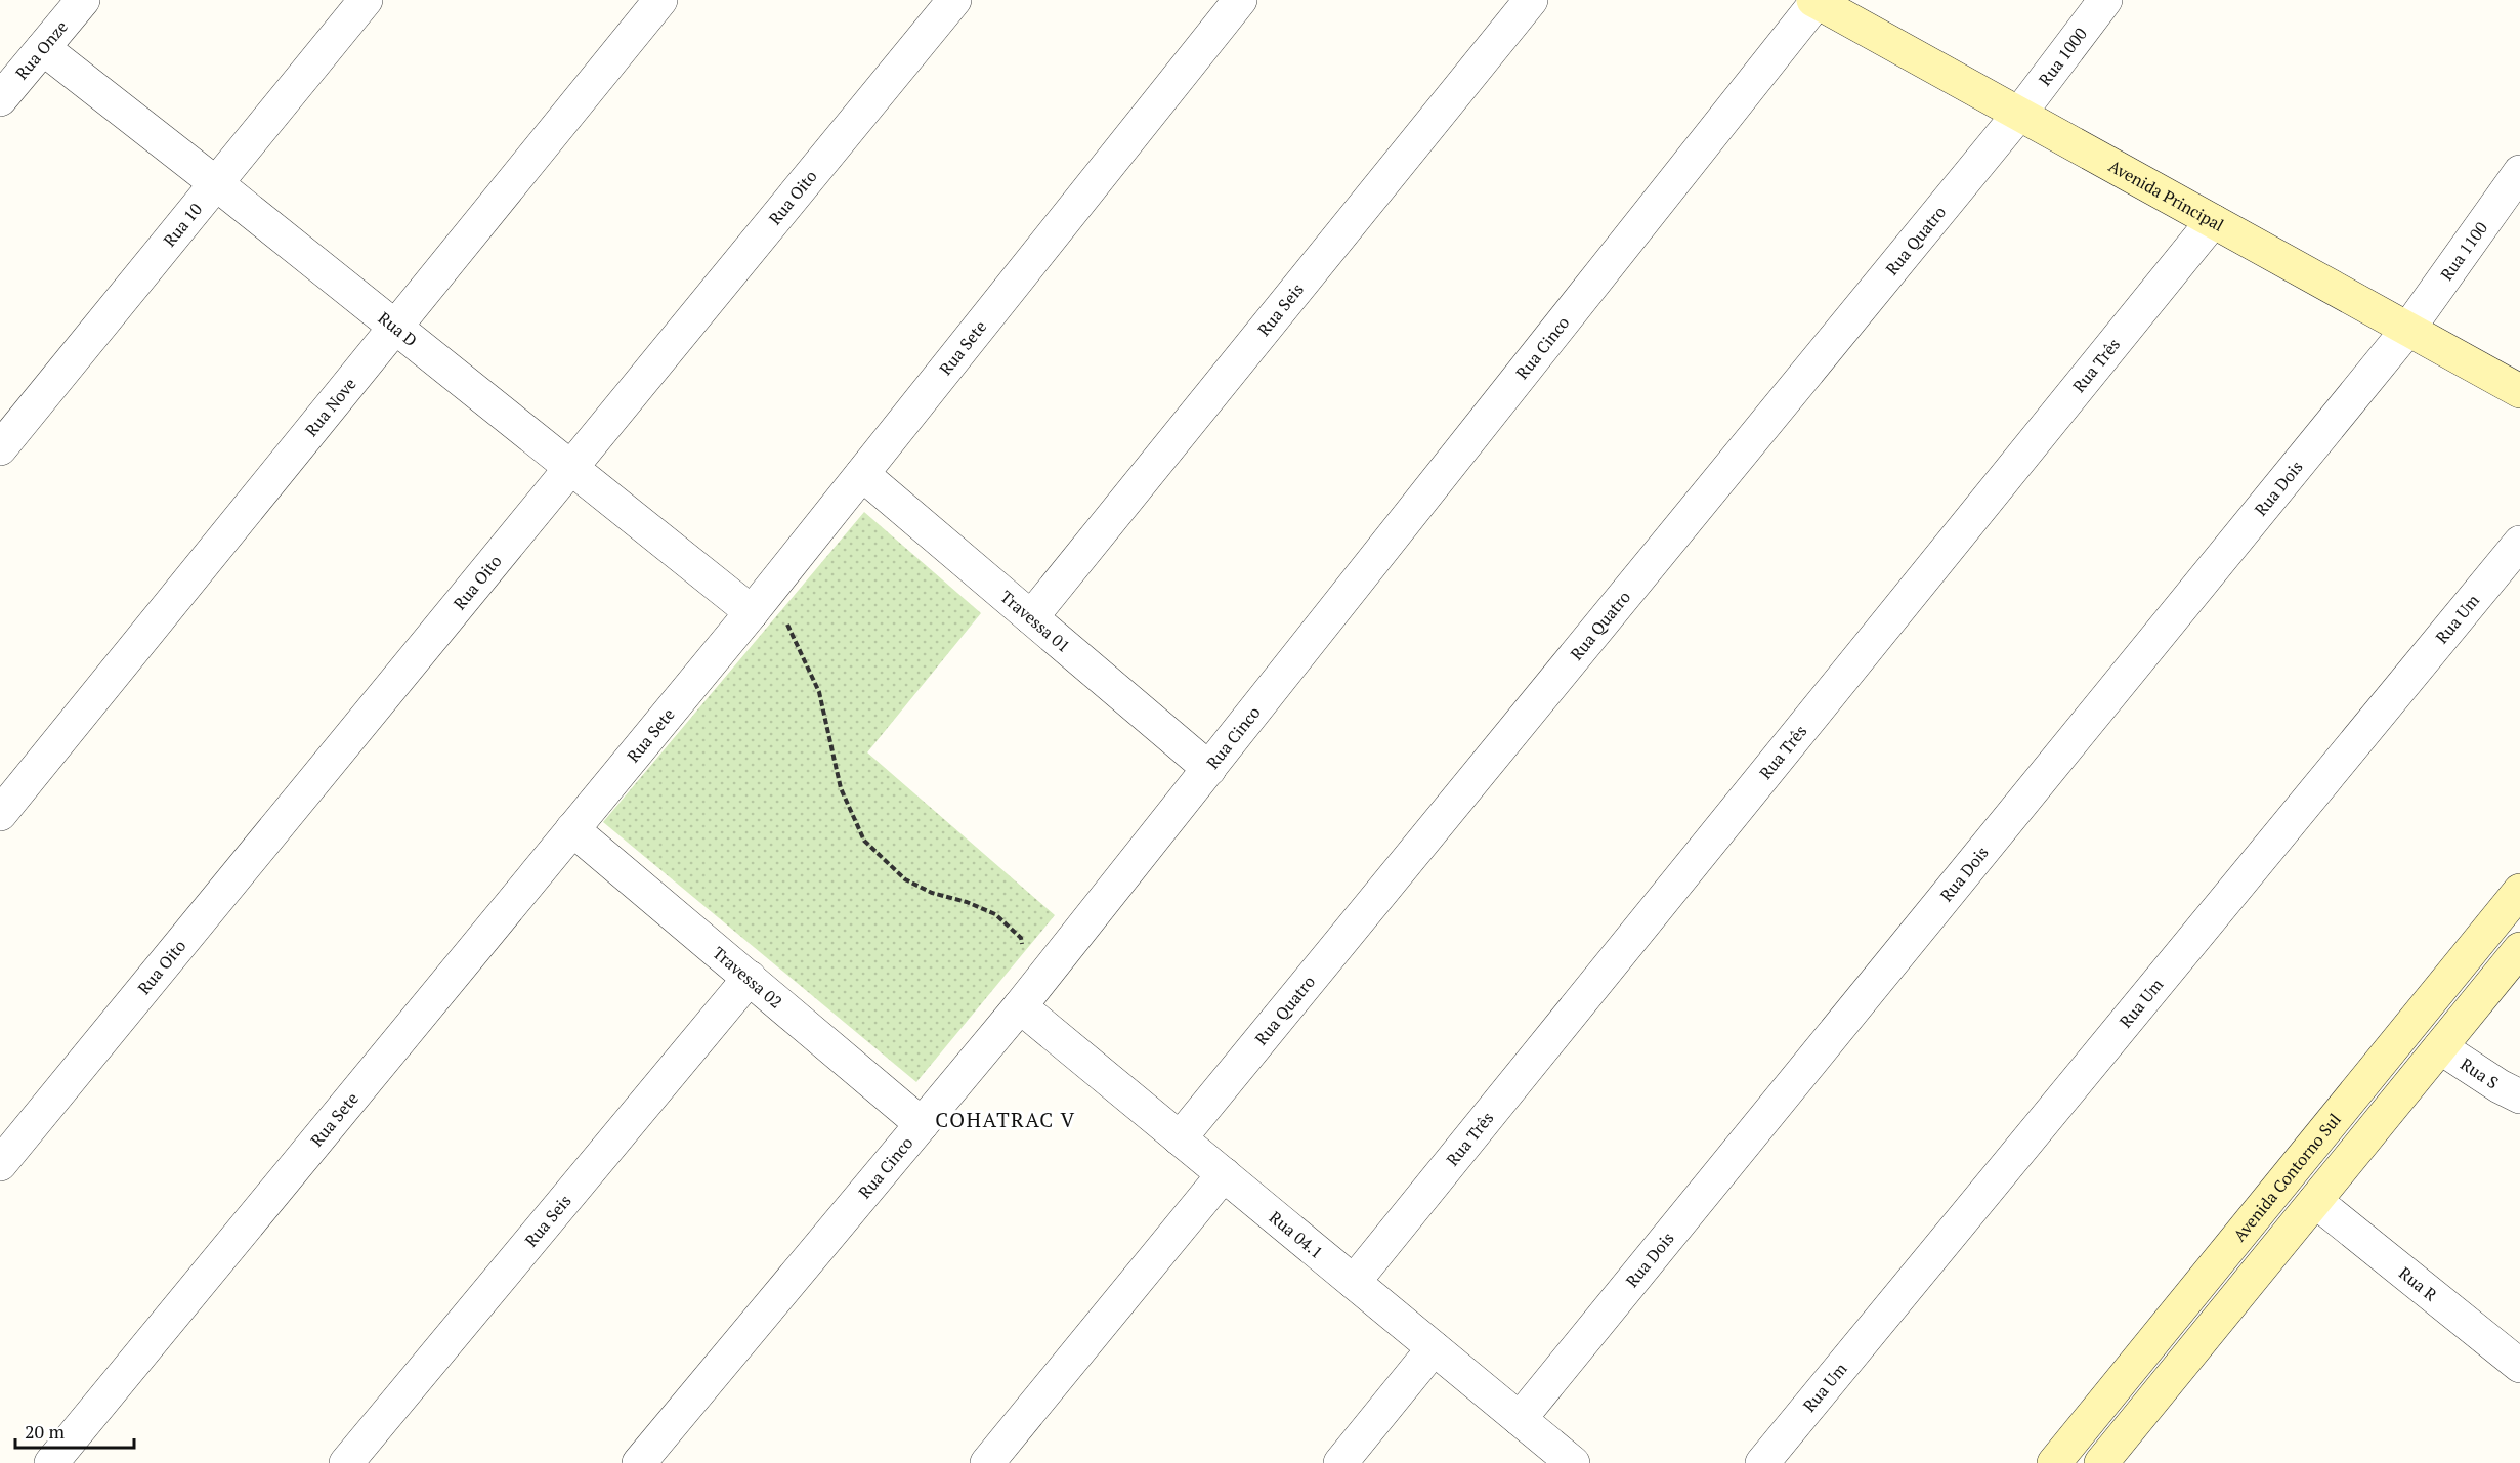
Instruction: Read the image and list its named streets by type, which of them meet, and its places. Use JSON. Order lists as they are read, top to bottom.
{
  "streets": {
    "main road": ["Avenida Principal", "Avenida Contorno Sul"],
    "street": [
      "Rua Onze",
      "Rua 1000",
      "Rua Oito",
      "Rua 10",
      "Rua Quatro",
      "Rua 1100",
      "Rua Seis",
      "Rua D",
      "Rua Cinco",
      "Rua Sete",
      "Rua Três",
      "Rua Nove",
      "Rua Dois",
      "Rua Um",
      "Travessa 01",
      "Travessa 02",
      "Rua S",
      "Rua 04.1",
      "Rua R"
    ]
  },
  "crossings": [
    ["Rua Onze", "Rua D"],
    ["Rua 1000", "Avenida Principal"],
    ["Rua 1000", "Rua Quatro"],
    ["Avenida Principal", "Rua Quatro"],
    ["Avenida Principal", "Rua 1100"],
    ["Avenida Principal", "Rua Cinco"],
    ["Avenida Principal", "Rua Três"],
    ["Avenida Principal", "Rua Dois"],
    ["Rua Oito", "Rua D"],
    ["Rua 10", "Rua D"],
    ["Rua Quatro", "Rua 04.1"],
    ["Rua 1100", "Rua Dois"],
    ["Rua Seis", "Travessa 01"],
    ["Rua Seis", "Travessa 02"],
    ["Rua D", "Rua Sete"],
    ["Rua D", "Rua Nove"],
    ["Rua Cinco", "Travessa 01"],
    ["Rua Cinco", "Travessa 02"],
    ["Rua Cinco", "Rua 04.1"],
    ["Rua Sete", "Travessa 01"],
    ["Rua Sete", "Travessa 02"],
    ["Rua Três", "Rua 04.1"],
    ["Rua Dois", "Rua 04.1"]
  ],
  "districts": ["COHATRAC V"],
  "scale_bar": "20 m"
}
